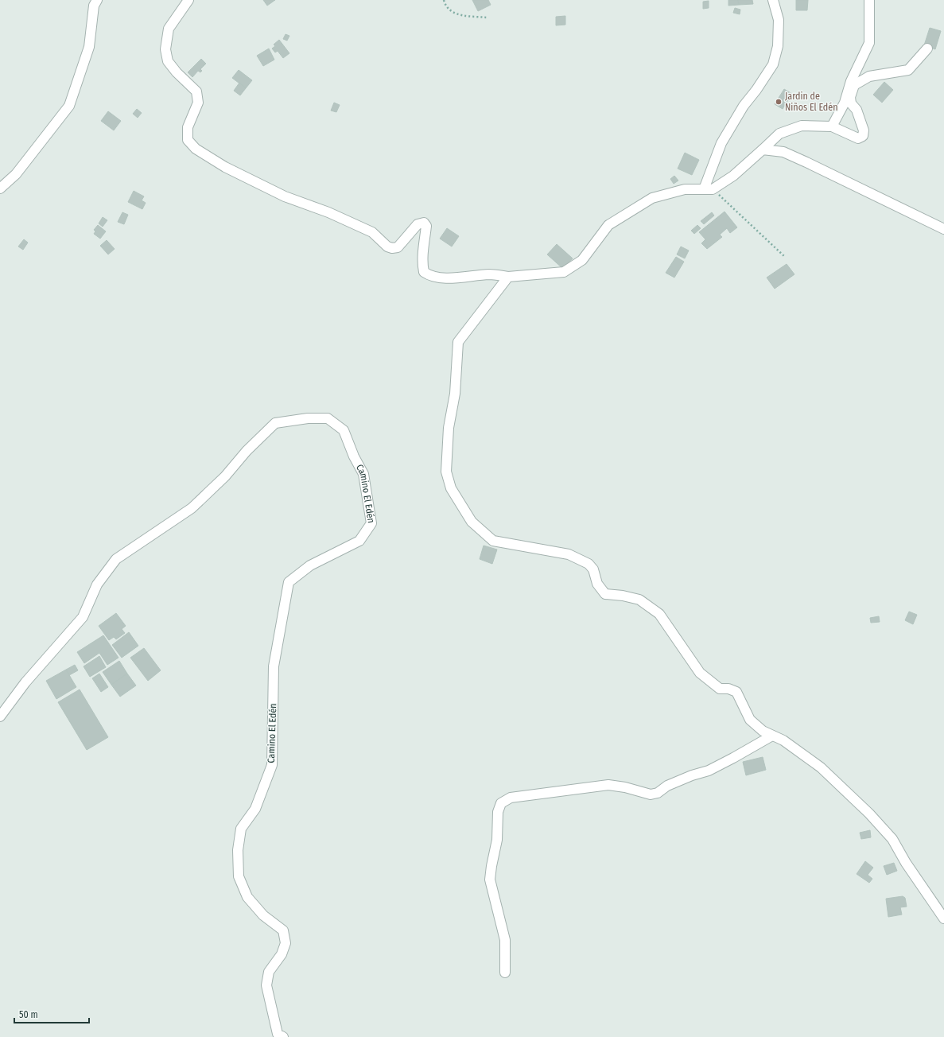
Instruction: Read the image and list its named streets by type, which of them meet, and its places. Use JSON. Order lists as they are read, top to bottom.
{
  "streets": {
    "street": ["Camino El Edén"]
  },
  "places": ["Jardin de Niños El Edén"],
  "scale_bar": "50 m"
}
